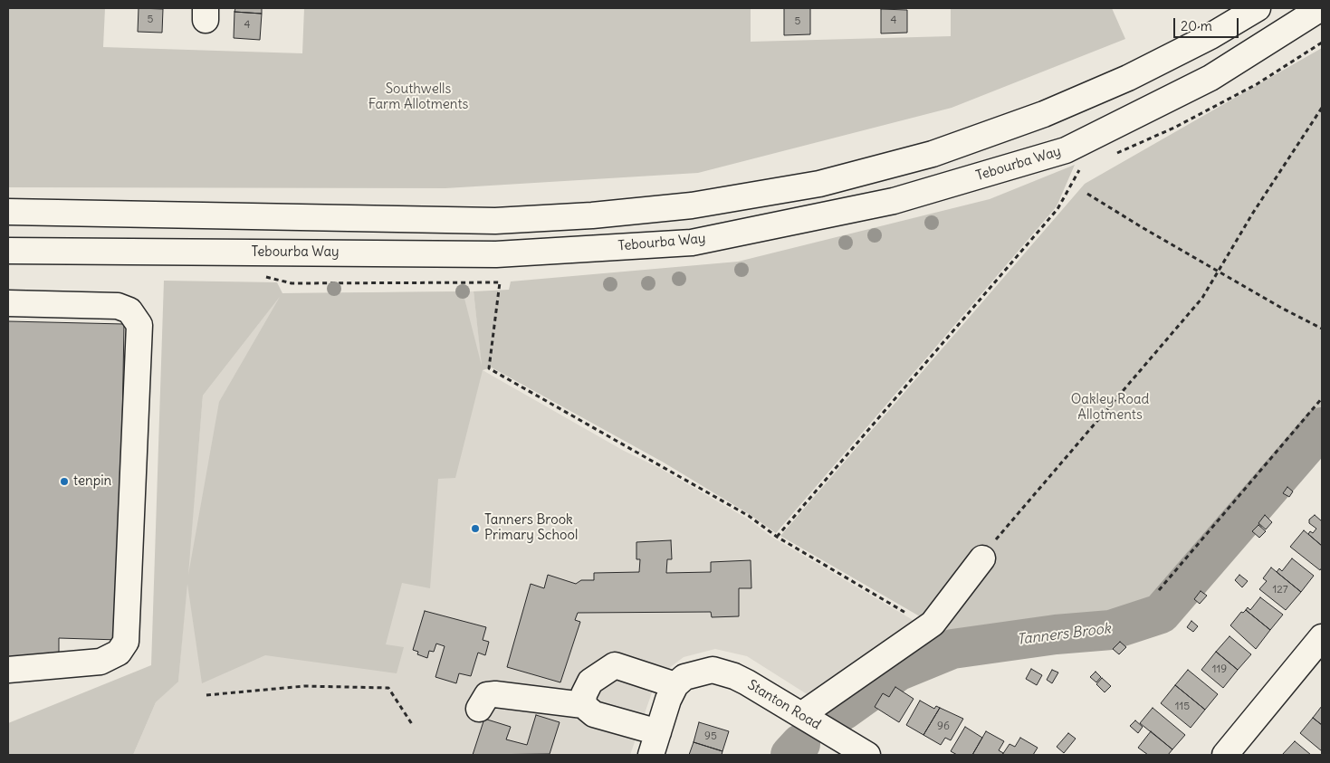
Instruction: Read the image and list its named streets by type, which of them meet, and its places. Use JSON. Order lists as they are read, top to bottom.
{
  "streets": {
    "main road": ["Tebourba Way", "Stanton Road"]
  },
  "water": ["Tanners Brook"],
  "parks": ["Southwells Farm Allotments", "Oakley Road Allotments"],
  "places": ["tenpin", "Tanners Brook Primary School"],
  "house_numbers": [
    "5",
    "4",
    "5",
    "4",
    "127",
    "119",
    "115",
    "96",
    "95"
  ],
  "scale_bar": "20 m"
}
